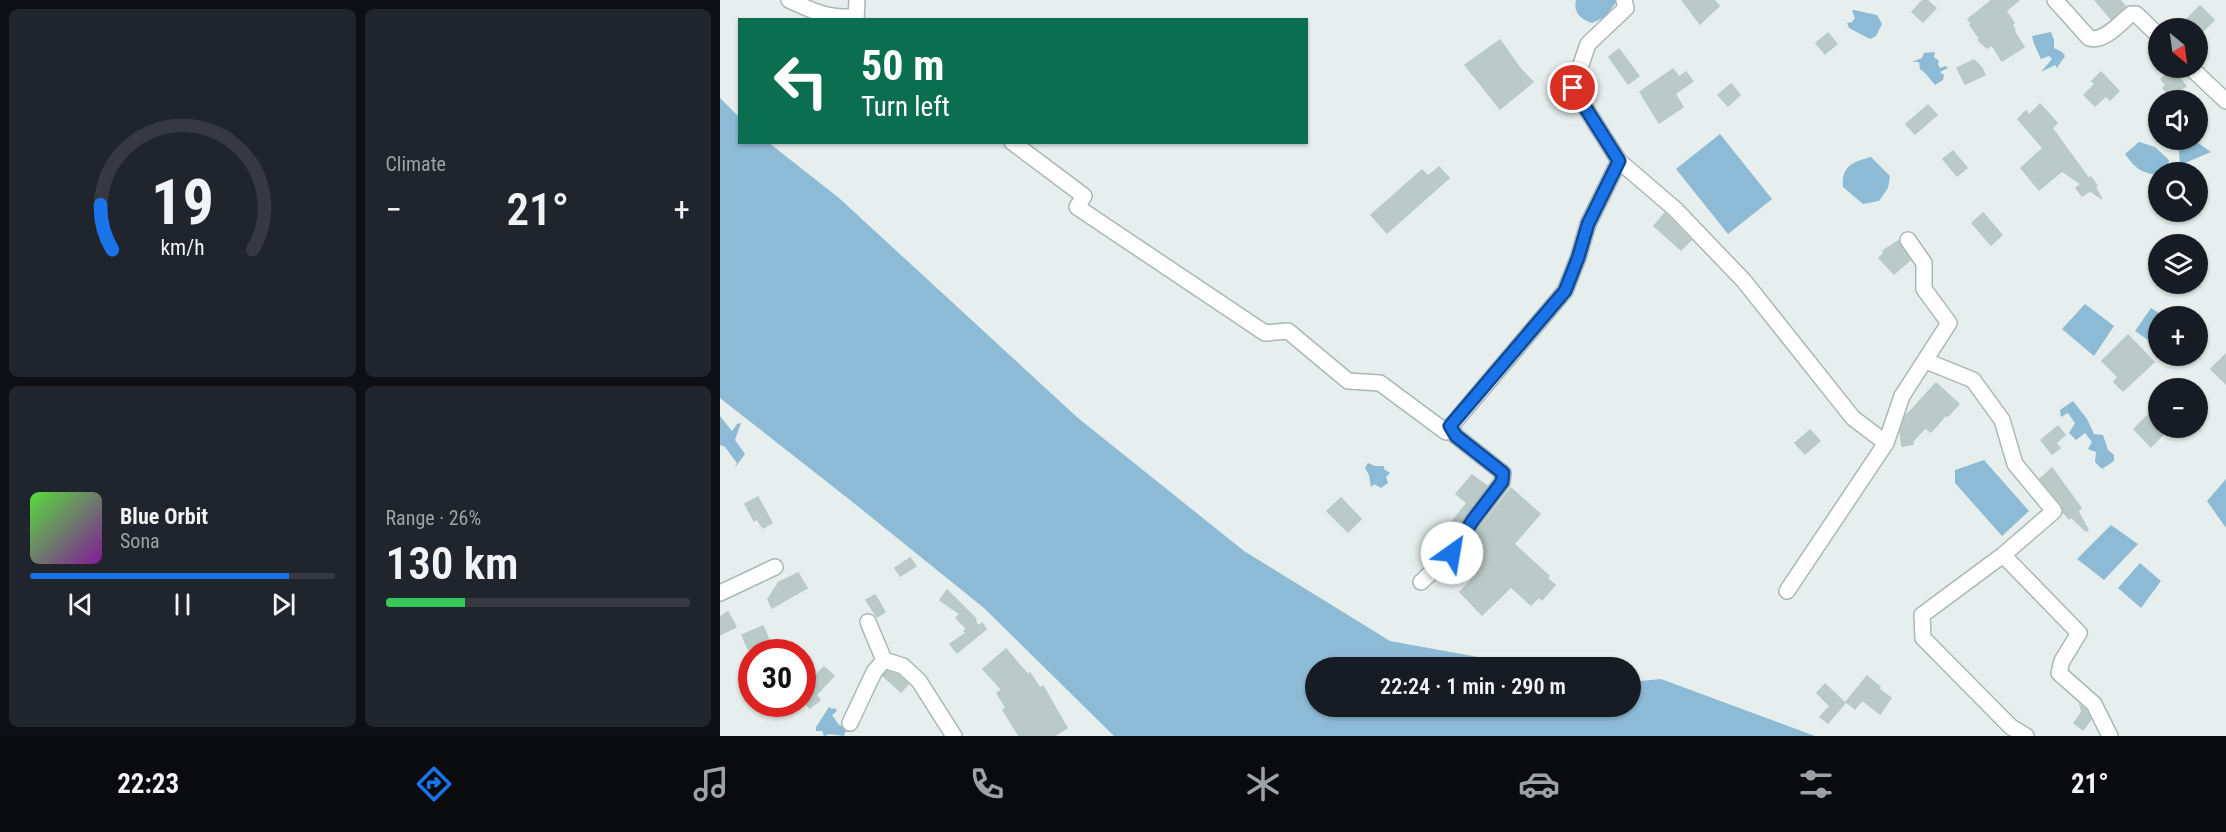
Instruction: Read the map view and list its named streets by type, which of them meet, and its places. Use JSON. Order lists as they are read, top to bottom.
{
  "north": "bottom right",
  "page": {
    "tile": [
      "Climate",
      ["Range · 26%", "130 km"]
    ],
    "map_buttons": ["+", "−"],
    "turn": ["50 m", "Turn left"],
    "heat": ["−", "21°", "+"],
    "song": ["Blue Orbit", "Sona"],
    "limit": "30",
    "trip": "22:24 · 1 min · 290 m",
    "tabs": ["22:23", "21°"],
    "gauge": ["19", "km/h"]
  }
}
